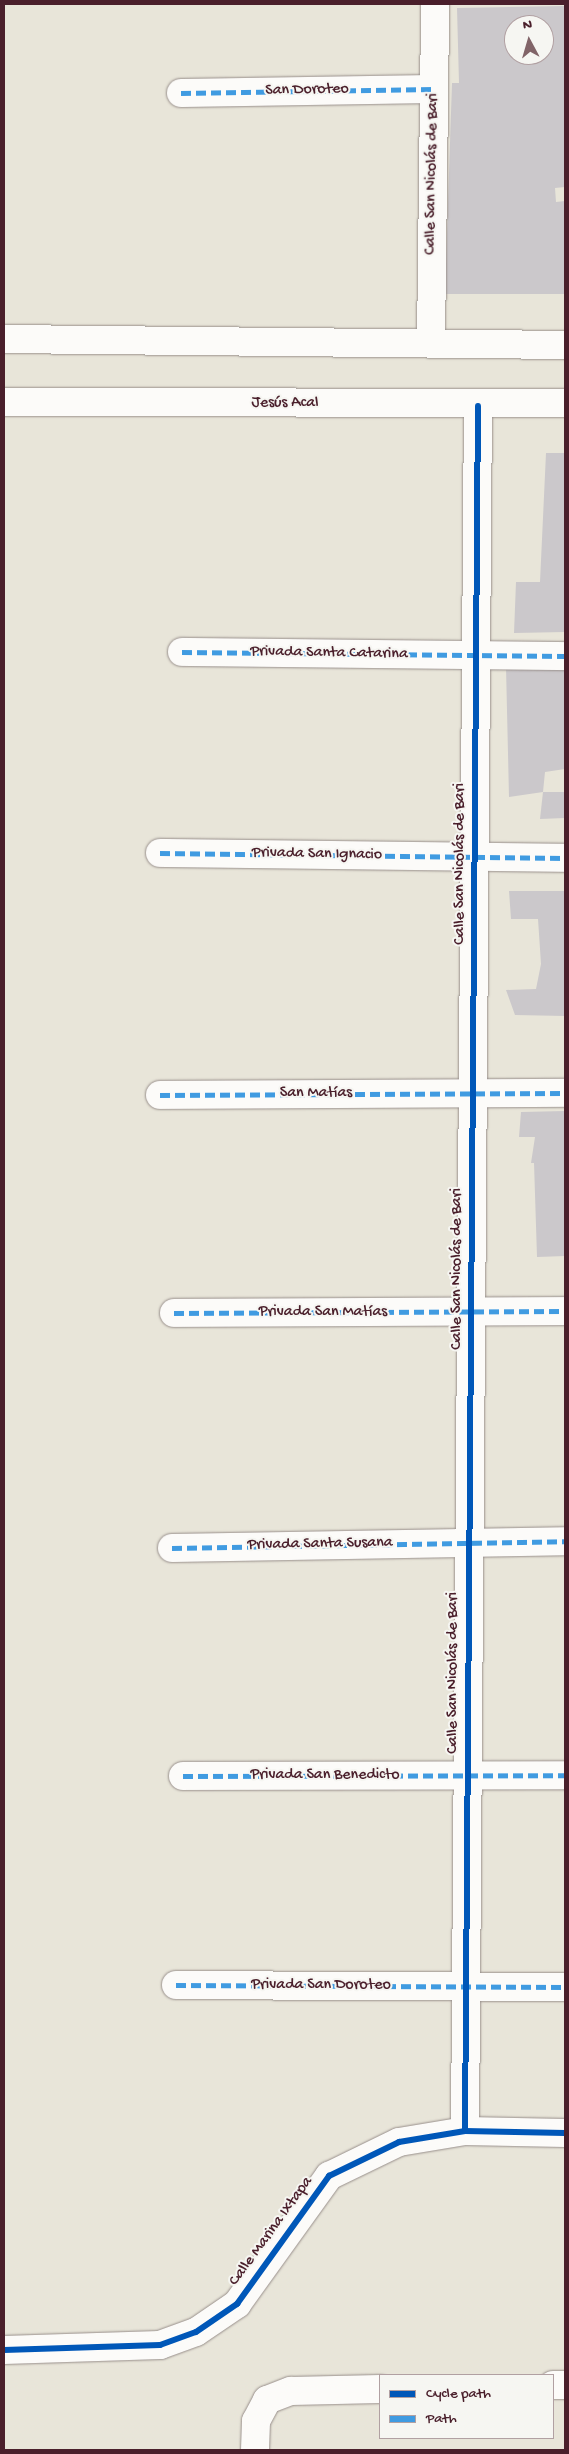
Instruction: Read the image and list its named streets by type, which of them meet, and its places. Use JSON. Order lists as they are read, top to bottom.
{
  "streets": {
    "street": [
      "San Doroteo",
      "Calle San Nicolás de Bari",
      "Jesús Acal",
      "Privada Santa Catarina",
      "Privada San Ignacio",
      "San Matías",
      "Privada San Matías",
      "Privada Santa Susana",
      "Privada San Benedicto",
      "Privada San Doroteo",
      "Calle Marina Ixtapa"
    ]
  },
  "crossings": [
    ["San Doroteo", "Calle San Nicolás de Bari"],
    ["Calle San Nicolás de Bari", "Jesús Acal"],
    ["Calle San Nicolás de Bari", "Privada Santa Catarina"],
    ["Calle San Nicolás de Bari", "Privada San Ignacio"],
    ["Calle San Nicolás de Bari", "San Matías"],
    ["Calle San Nicolás de Bari", "Privada San Matías"],
    ["Calle San Nicolás de Bari", "Privada Santa Susana"],
    ["Calle San Nicolás de Bari", "Privada San Benedicto"],
    ["Calle San Nicolás de Bari", "Privada San Doroteo"],
    ["Calle San Nicolás de Bari", "Calle Marina Ixtapa"]
  ],
  "legend": ["Cycle path", "Path"],
  "north": "top"
}
